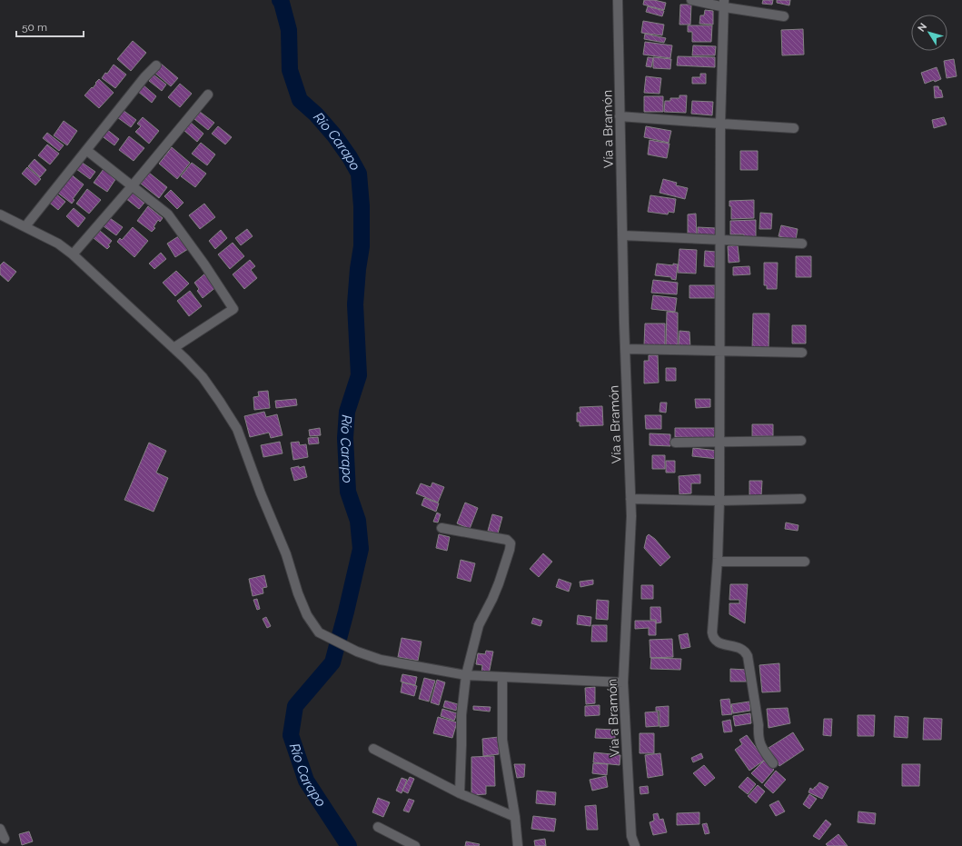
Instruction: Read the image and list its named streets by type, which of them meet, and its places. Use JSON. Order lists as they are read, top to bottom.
{
  "streets": {
    "street": ["Vía a Bramón"]
  },
  "water": ["Río Carapo"],
  "scale_bar": "50 m",
  "north": "top left"
}
